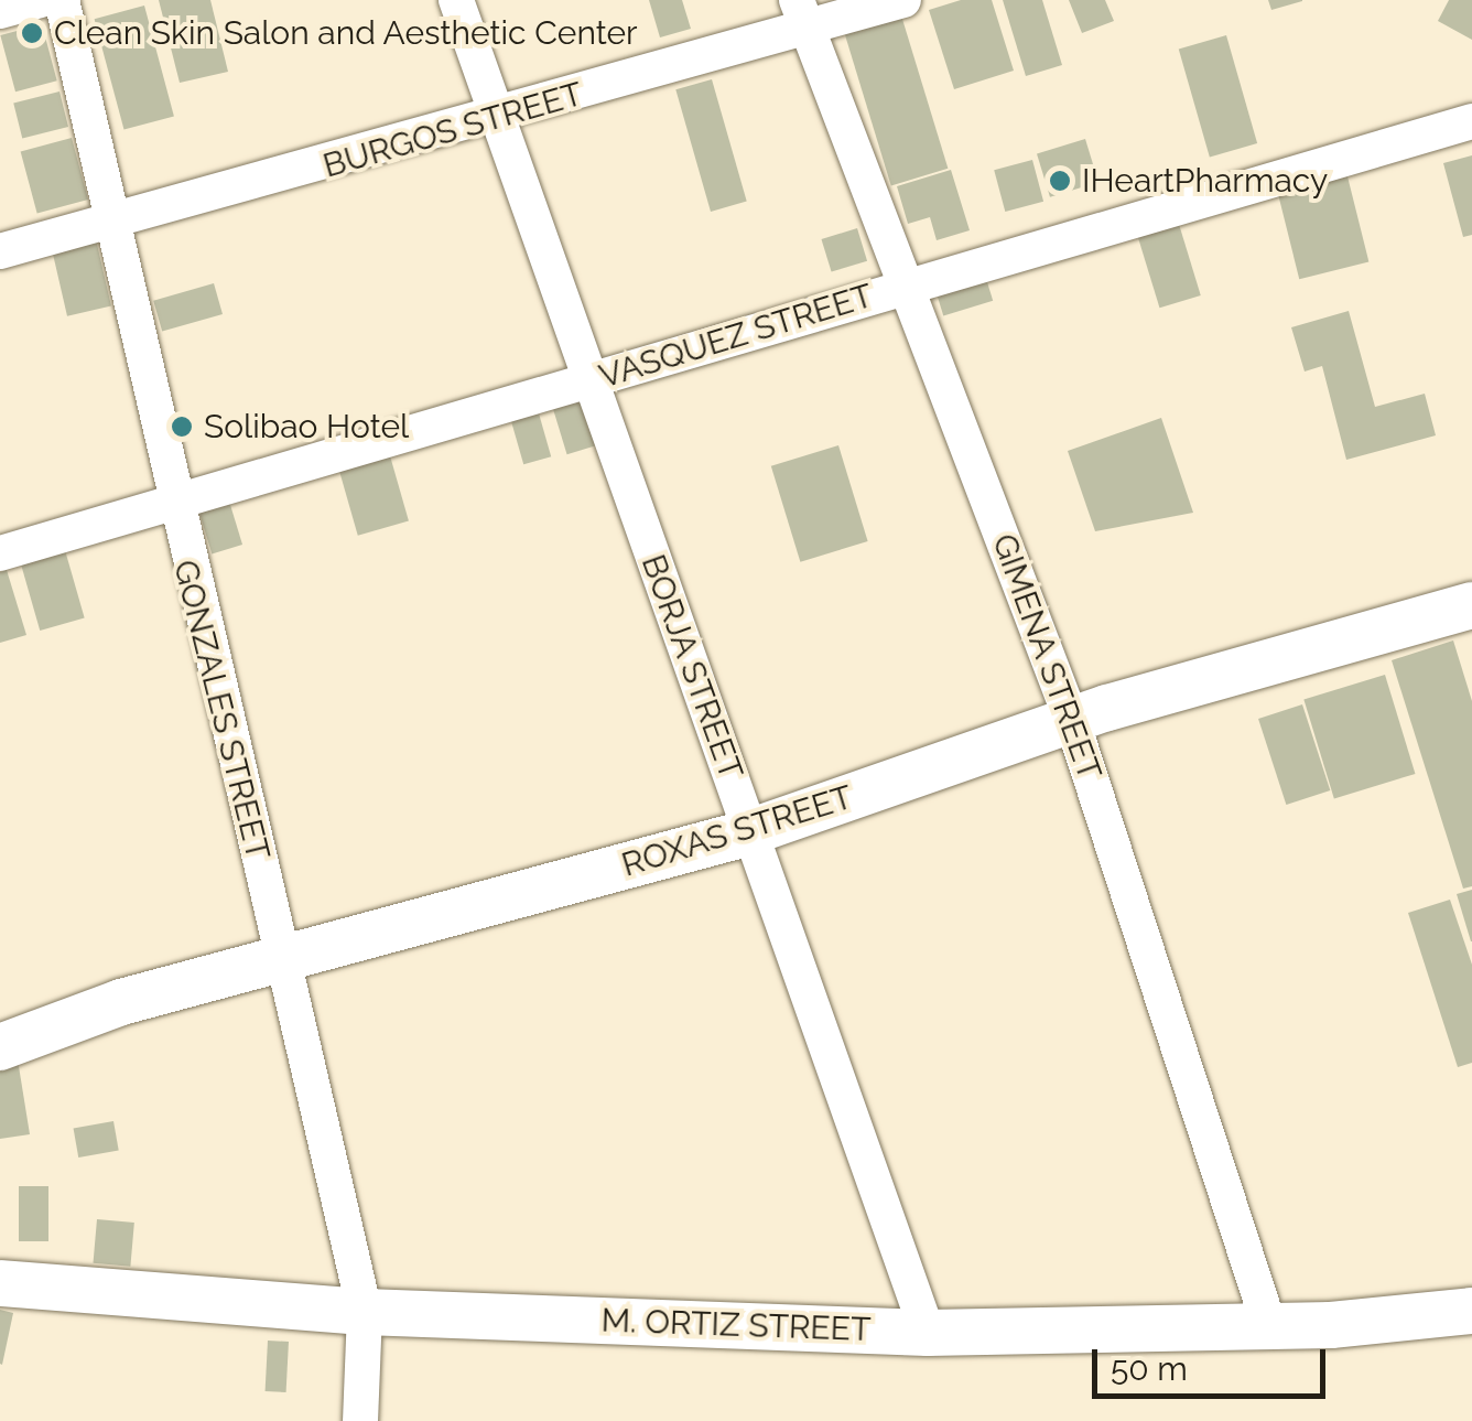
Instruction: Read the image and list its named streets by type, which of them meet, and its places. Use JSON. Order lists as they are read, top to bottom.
{
  "streets": {
    "street": [
      "BURGOS STREET",
      "VASQUEZ STREET",
      "GIMENA STREET",
      "BORJA STREET",
      "GONZALES STREET",
      "ROXAS STREET",
      "M. ORTIZ STREET"
    ]
  },
  "crossings": [
    ["BURGOS STREET", "GIMENA STREET"],
    ["BURGOS STREET", "BORJA STREET"],
    ["BURGOS STREET", "GONZALES STREET"],
    ["VASQUEZ STREET", "GIMENA STREET"],
    ["VASQUEZ STREET", "BORJA STREET"],
    ["VASQUEZ STREET", "GONZALES STREET"],
    ["GIMENA STREET", "ROXAS STREET"],
    ["GIMENA STREET", "M. ORTIZ STREET"],
    ["BORJA STREET", "ROXAS STREET"],
    ["BORJA STREET", "M. ORTIZ STREET"],
    ["GONZALES STREET", "ROXAS STREET"],
    ["GONZALES STREET", "M. ORTIZ STREET"]
  ],
  "places": ["Clean Skin Salon and Aesthetic Center", "IHeartPharmacy", "Solibao Hotel"],
  "scale_bar": "50 m"
}
